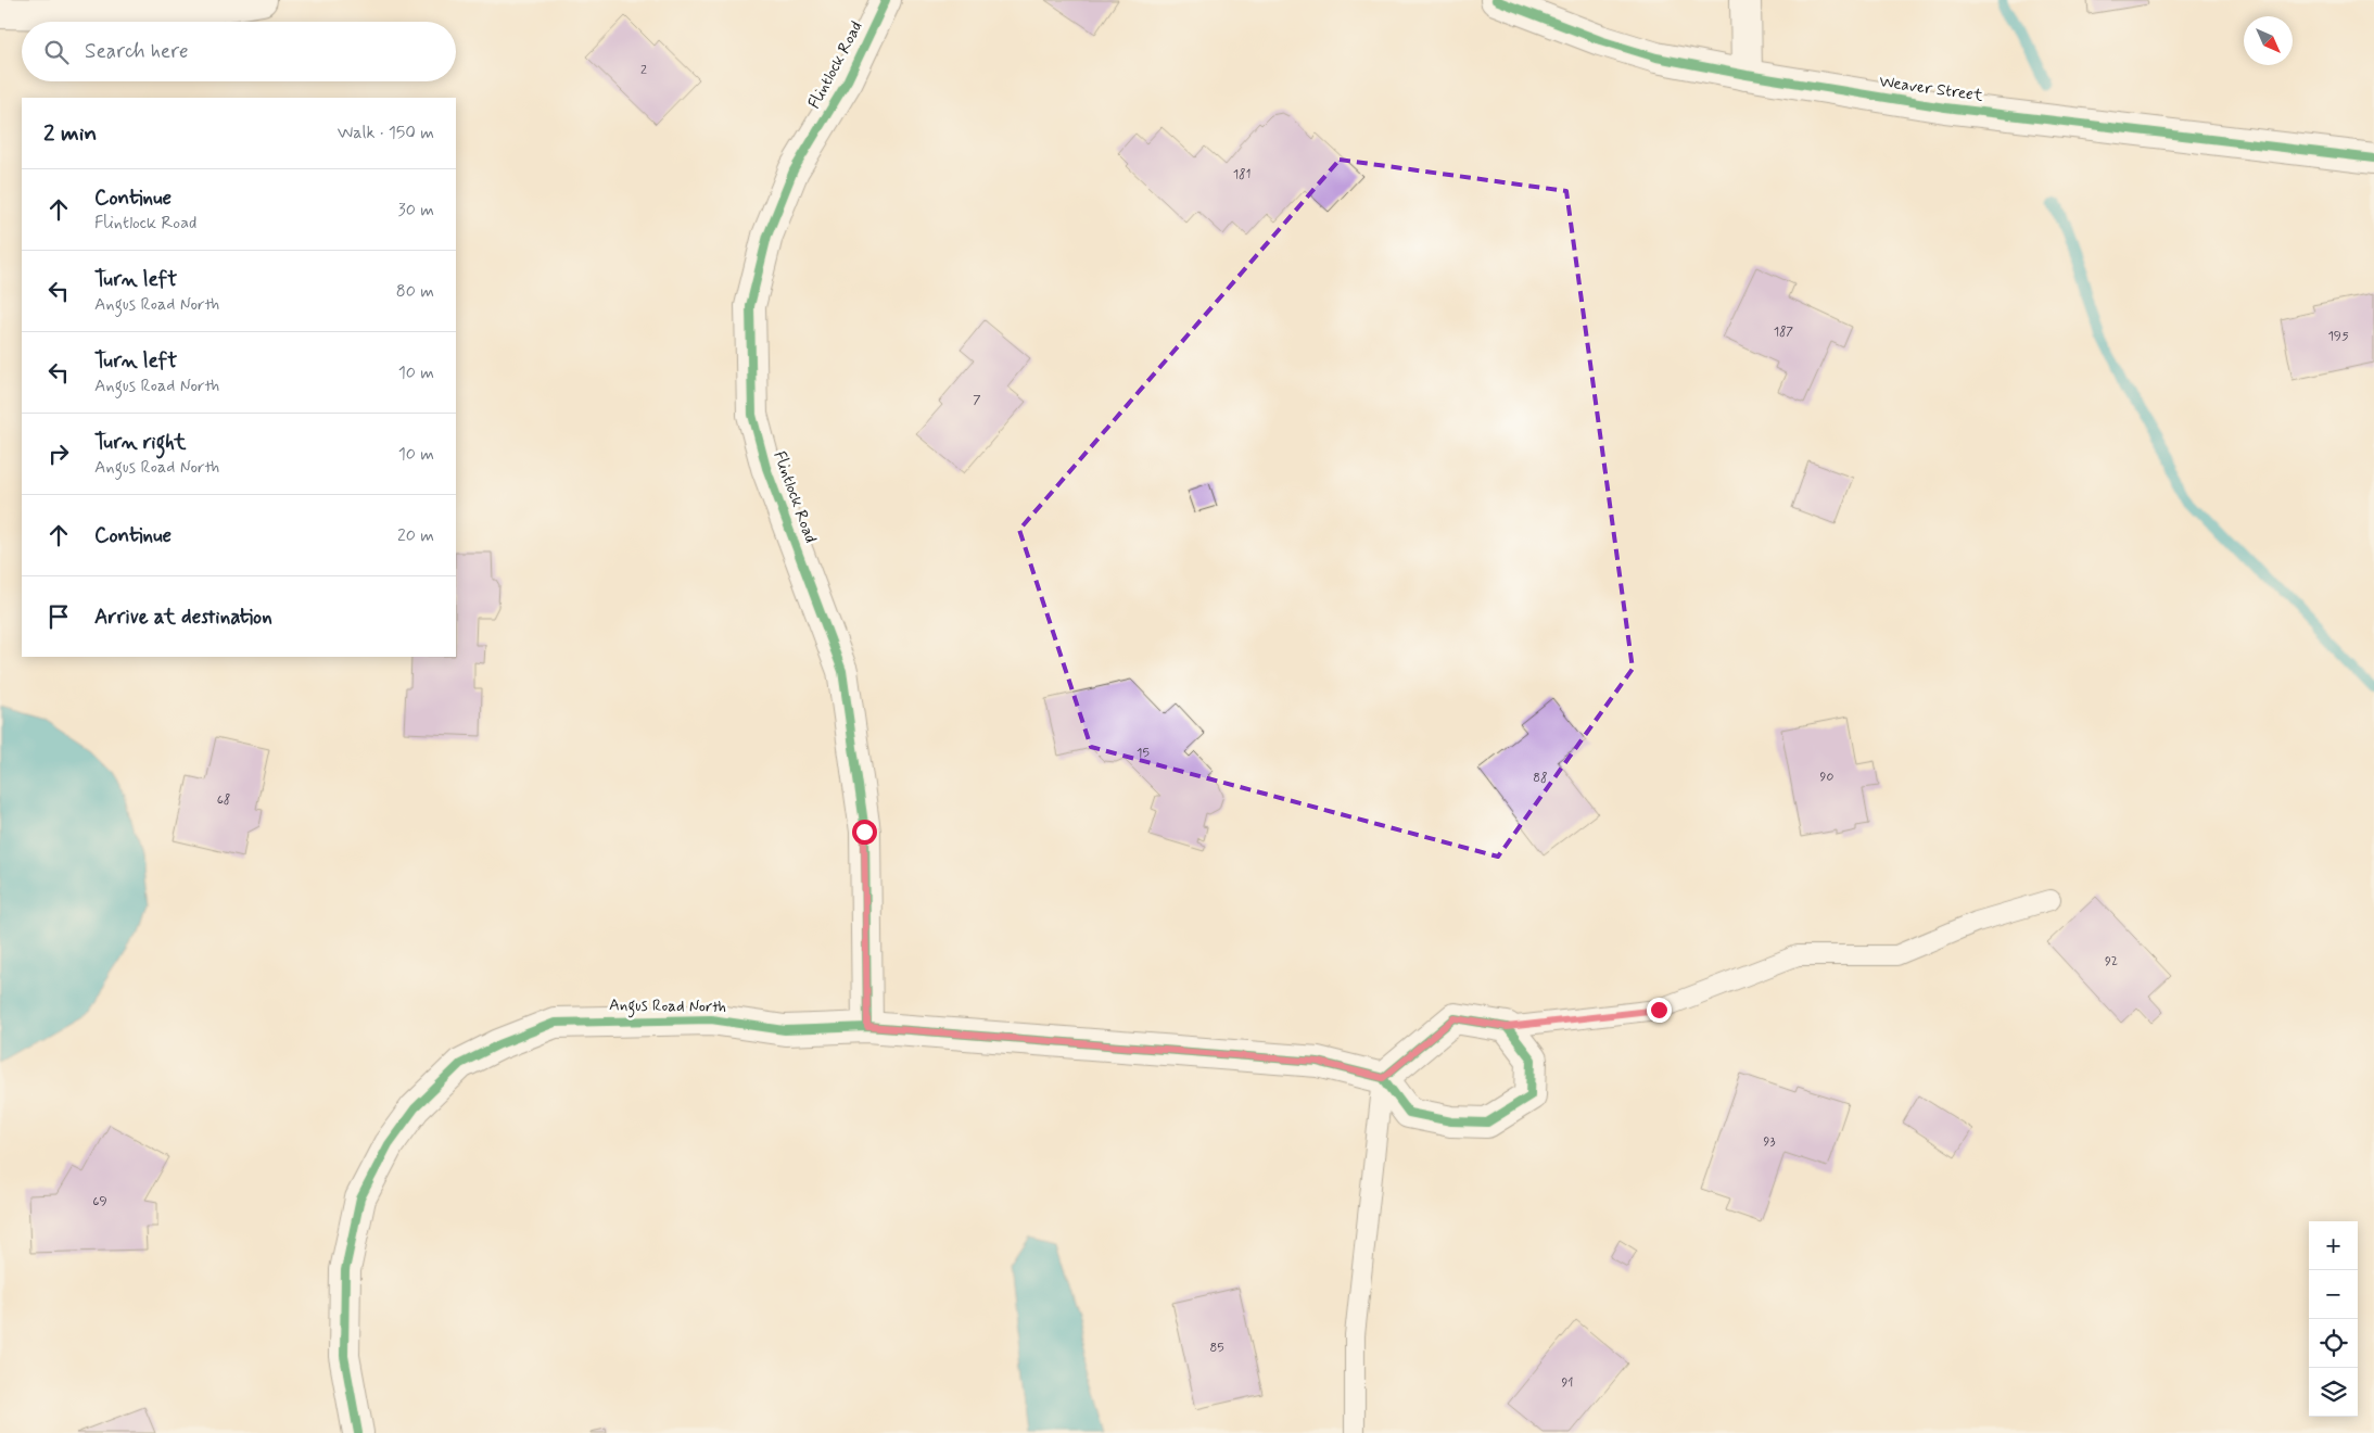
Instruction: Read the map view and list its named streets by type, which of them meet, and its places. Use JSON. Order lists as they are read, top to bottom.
{
  "streets": {
    "street": ["Flintlock Road", "Weaver Street", "Angus Road North"]
  },
  "crossings": [
    ["Flintlock Road", "Angus Road North"]
  ],
  "house_numbers": [
    "2",
    "181",
    "187",
    "195",
    "7",
    "15",
    "90",
    "88",
    "68",
    "92",
    "93",
    "69",
    "85",
    "91"
  ],
  "north": "bottom right",
  "page": {
    "search": "Search here",
    "heading": ["2 min", "Walk · 150 m"],
    "list": [
      ["Continue", "Flintlock Road", "30 m"],
      ["Turn left", "Angus Road North", "80 m"],
      ["Turn left", "Angus Road North", "10 m"],
      ["Turn right", "Angus Road North", "10 m"],
      ["Continue", "20 m"],
      "Arrive at destination"
    ],
    "map_buttons": ["+", "−"]
  }
}
